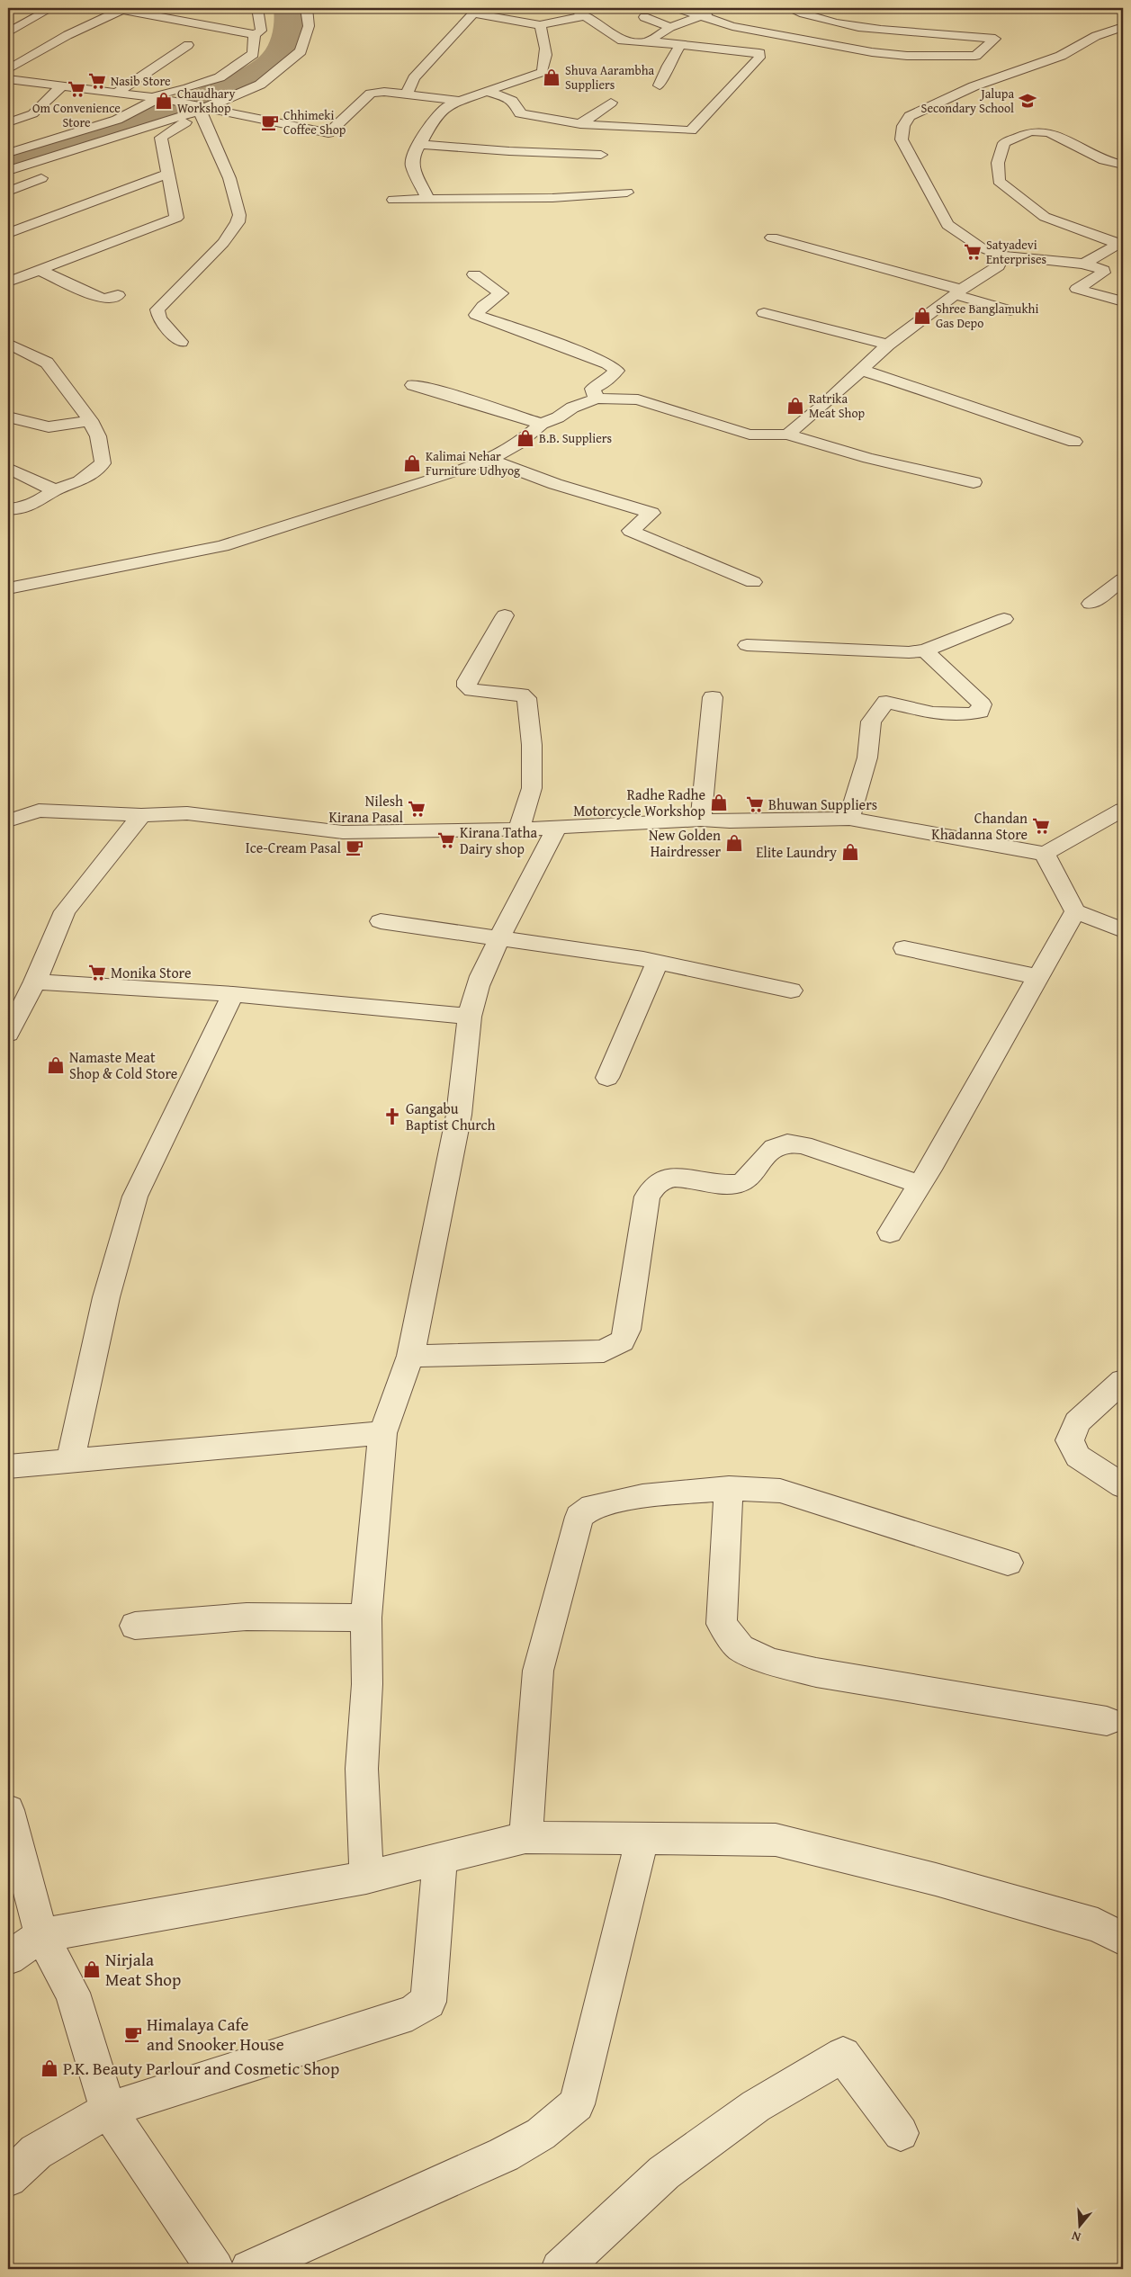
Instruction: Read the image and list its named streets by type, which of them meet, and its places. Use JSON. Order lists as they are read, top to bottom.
{
  "places": {
    "shop": [
      "Shuva Aarambha Suppliers",
      "Chaudhary Workshop",
      "Shree Banglamukhi Gas Depo",
      "Ratrika Meat Shop",
      "B.B. Suppliers",
      "Kalimai Nehar Furniture Udhyog",
      "Radhe Radhe Motorcycle Workshop",
      "New Golden Hairdresser",
      "Elite Laundry",
      "Namaste Meat Shop & Cold Store",
      "Nirjala Meat Shop",
      "P.K. Beauty Parlour and Cosmetic Shop"
    ],
    "supermarket": [
      "Nasib Store",
      "Om Convenience Store",
      "Satyadevi Enterprises",
      "Bhuwan Suppliers",
      "Nilesh Kirana Pasal",
      "Chandan Khadanna Store",
      "Kirana Tatha Dairy shop",
      "Monika Store"
    ],
    "school or university": ["Jalupa Secondary School"],
    "cafe": ["Chhimeki Coffee Shop", "Ice-Cream Pasal", "Himalaya Cafe and Snooker House"],
    "church": ["Gangabu Baptist Church"]
  },
  "north": "bottom"
}
